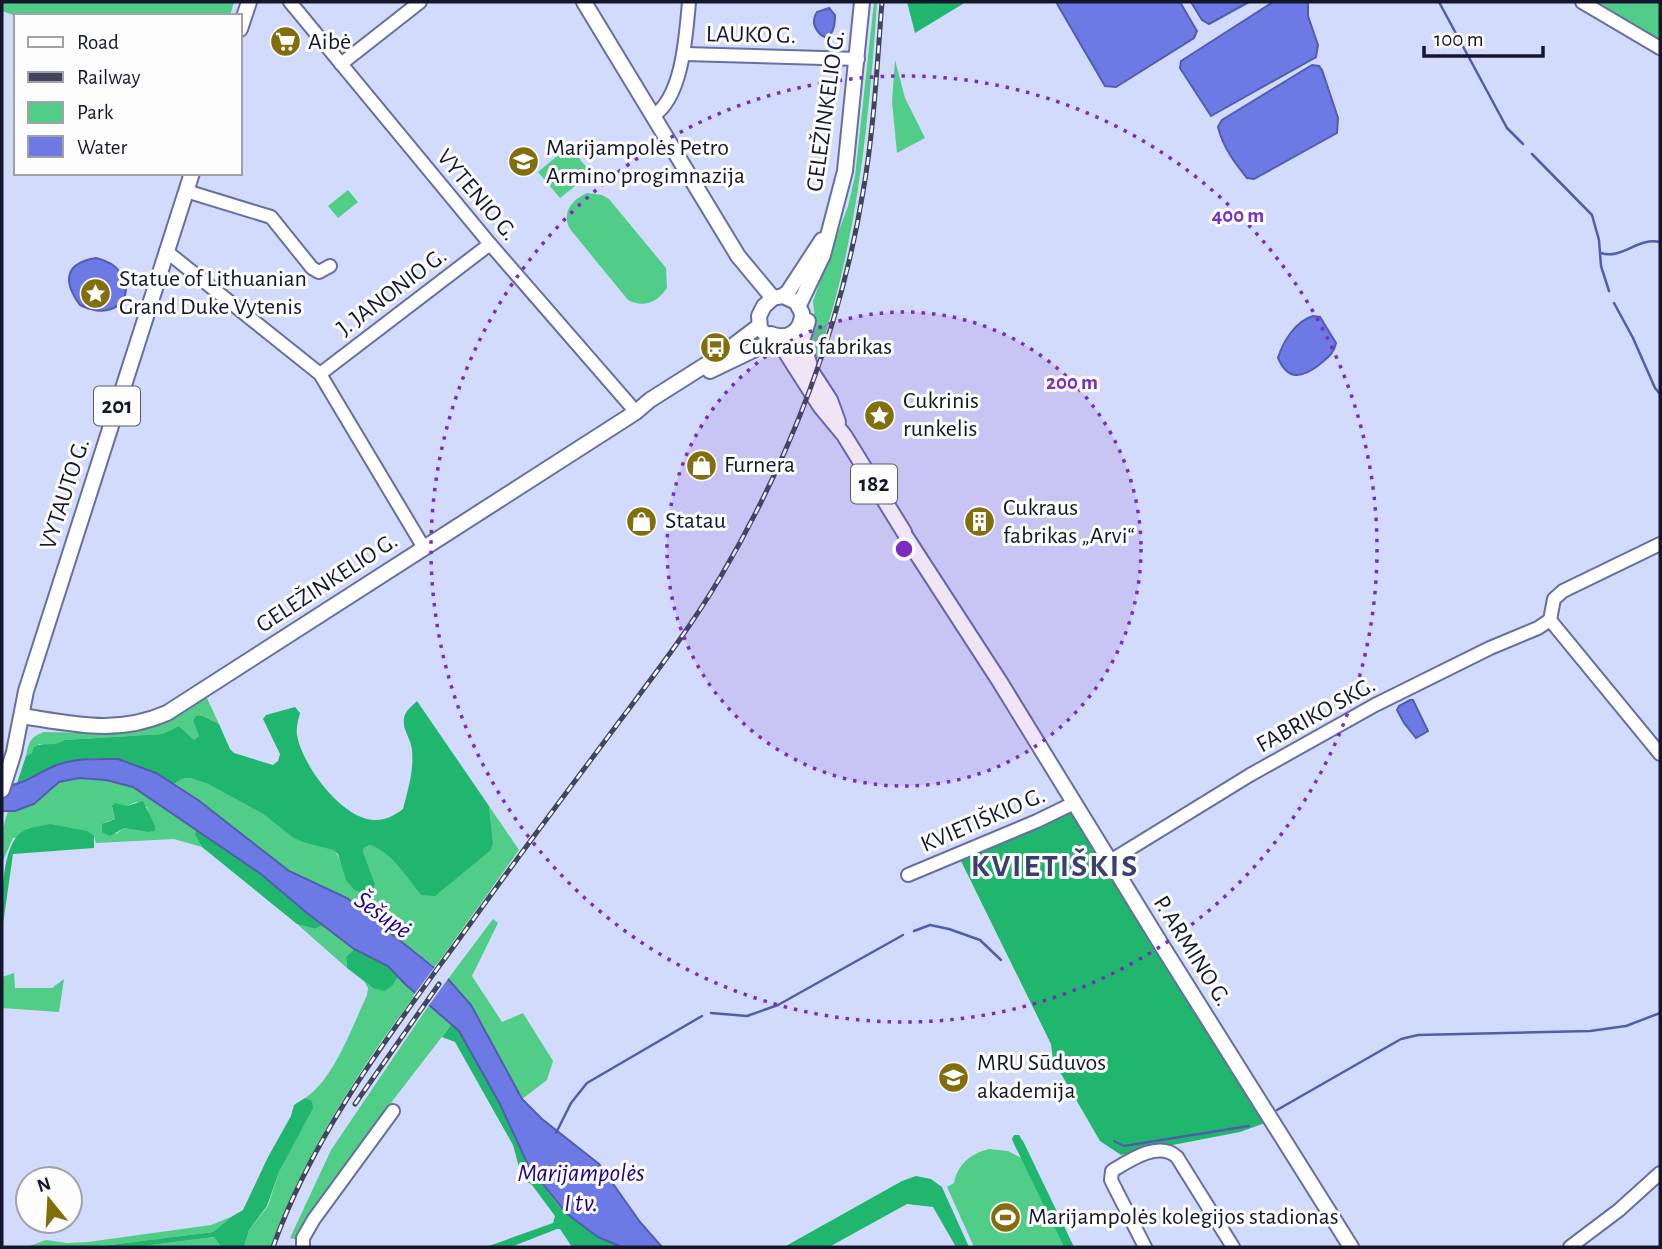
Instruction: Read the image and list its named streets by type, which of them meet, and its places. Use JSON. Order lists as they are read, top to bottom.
{
  "streets": {
    "main road": [
      "GELEŽINKELIO G.",
      "201",
      "182",
      "VYTAUTO G.",
      "P. ARMINO G."
    ],
    "street": [
      "LAUKO G.",
      "VYTENIO G.",
      "J. JANONIO G.",
      "FABRIKO SKG.",
      "KVIETIŠKIO G."
    ]
  },
  "crossings": [
    ["LAUKO G.", "GELEŽINKELIO G."],
    ["GELEŽINKELIO G.", "VYTENIO G."],
    ["GELEŽINKELIO G.", "VYTAUTO G."],
    ["GELEŽINKELIO G.", "P. ARMINO G."],
    ["VYTENIO G.", "J. JANONIO G."],
    ["FABRIKO SKG.", "P. ARMINO G."],
    ["KVIETIŠKIO G.", "P. ARMINO G."]
  ],
  "districts": ["KVIETIŠKIS"],
  "water": ["Šešupė", "Marijampolės I tv."],
  "places": {
    "supermarket": ["Aibė"],
    "school or university": ["Marijampolės Petro Armino progimnazija", "MRU Sūduvos akademija"],
    "place": ["Statue of Lithuanian Grand Duke Vytenis", "Cukrinis runkelis"],
    "bus stop": ["Cukraus fabrikas"],
    "shop": ["Furnera", "Statau"],
    "building": ["Cukraus fabrikas „Arvi“"],
    "sports": ["Marijampolės kolegijos stadionas"]
  },
  "legend": [
    "Road",
    "Railway",
    "Park",
    "Water"
  ],
  "scale_bar": "100 m",
  "north": "top",
  "rings": ["400 m", "200 m"]
}
